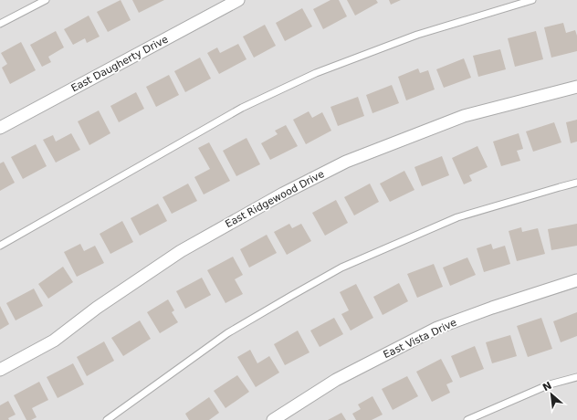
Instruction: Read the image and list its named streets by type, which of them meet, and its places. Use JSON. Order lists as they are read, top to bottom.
{
  "streets": {
    "street": ["East Daugherty Drive", "East Ridgewood Drive", "East Vista Drive"]
  },
  "north": "top left"
}
